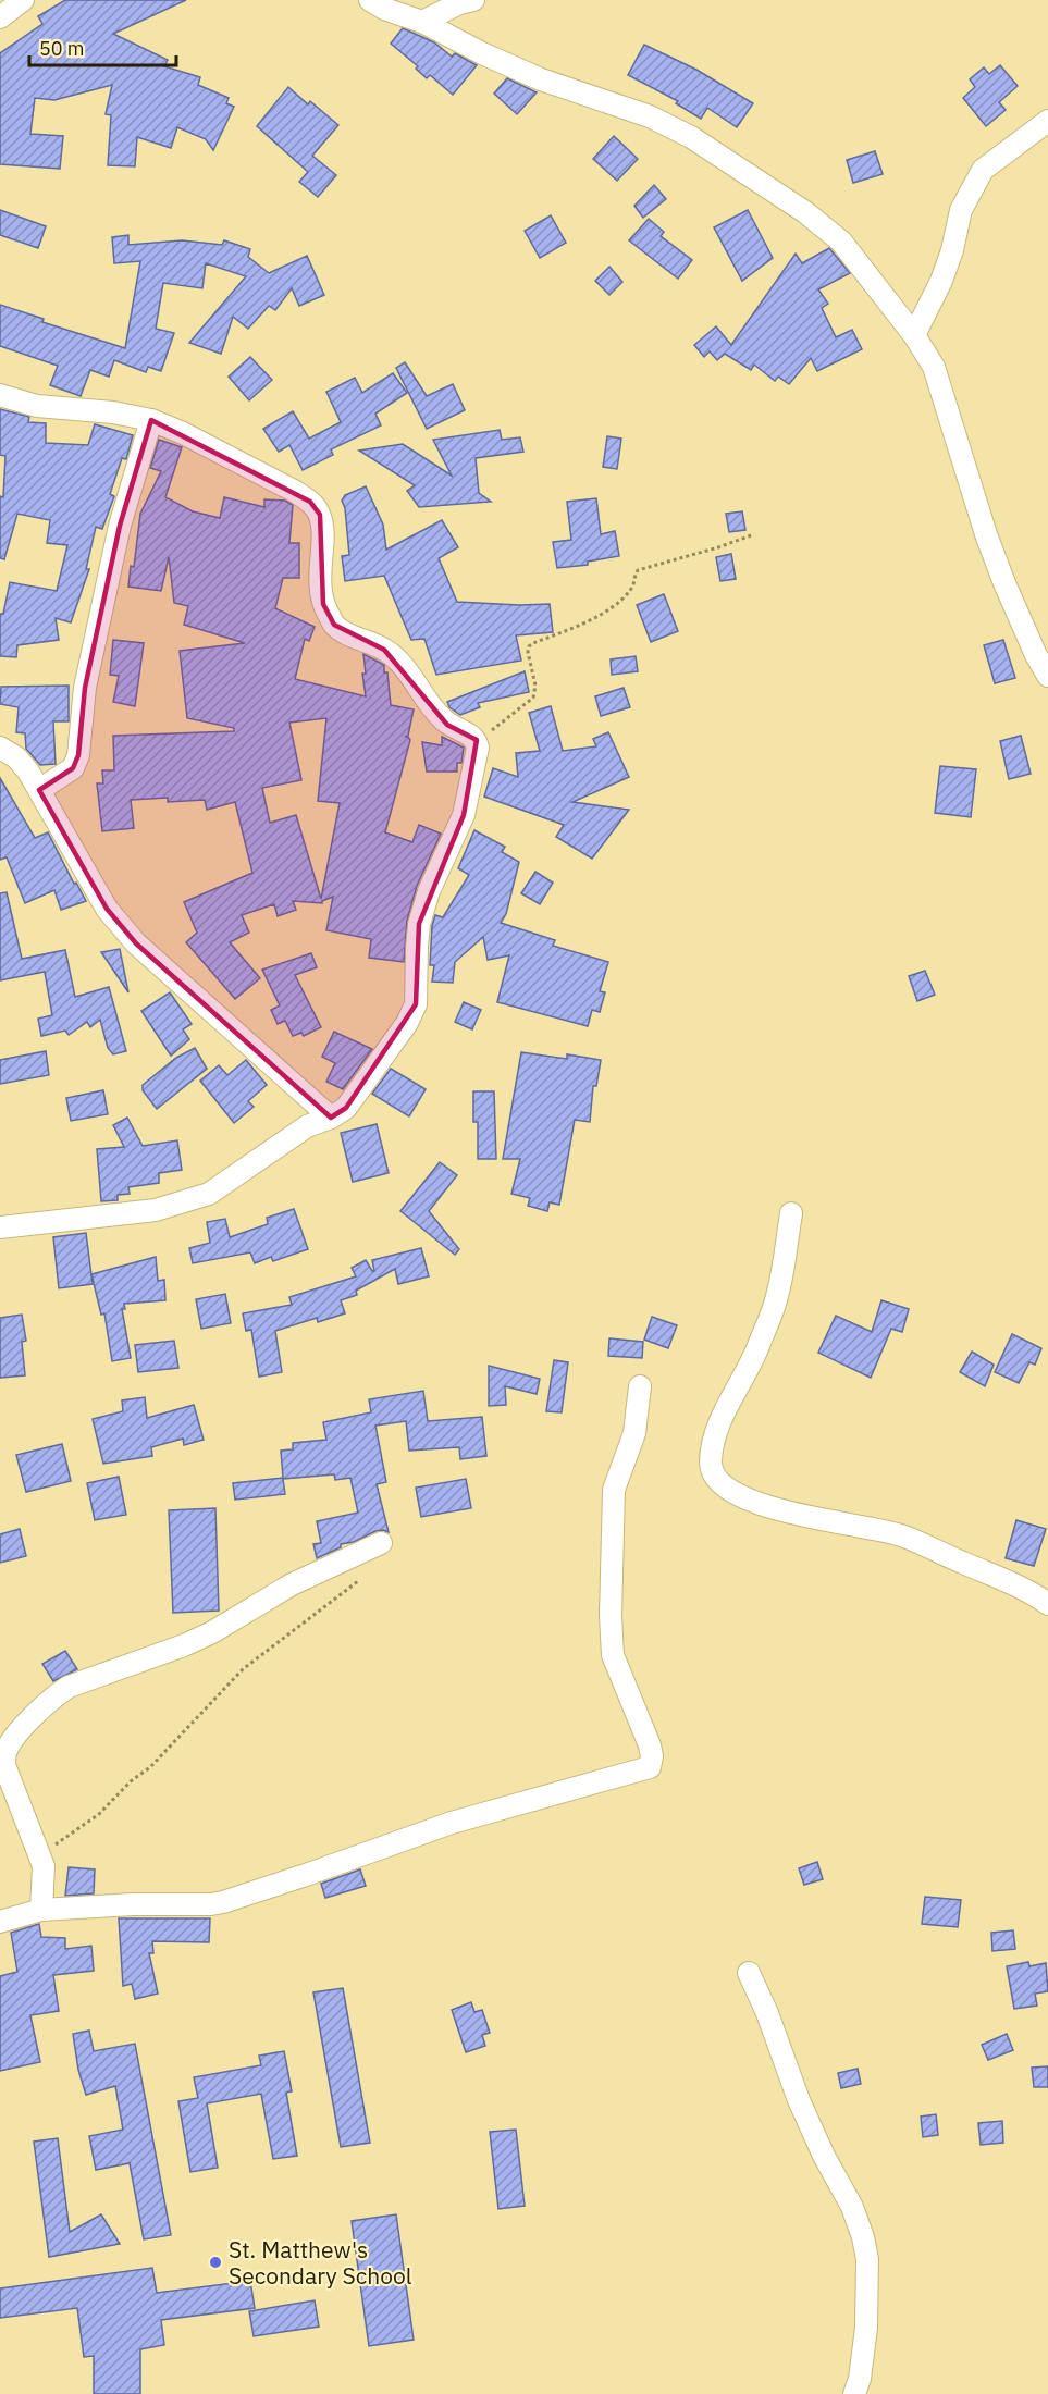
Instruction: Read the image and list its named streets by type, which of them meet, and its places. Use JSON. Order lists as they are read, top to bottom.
{
  "places": ["St. Matthew's Secondary School"],
  "scale_bar": "50 m"
}
